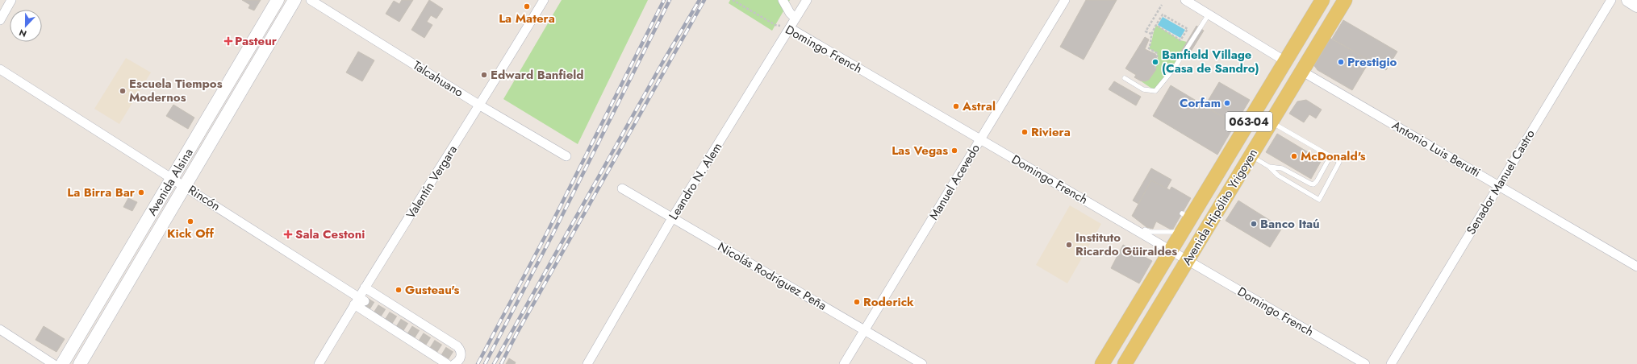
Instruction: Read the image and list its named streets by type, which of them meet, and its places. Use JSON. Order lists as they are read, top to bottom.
{
  "streets": {
    "main road": ["063-04", "Avenida Alsina", "Avenida Hipólito Yrigoyen"],
    "street": [
      "Domingo French",
      "Talcahuano",
      "Antonio Luis Berutti",
      "Leandro N. Alem",
      "Valentín Vergara",
      "Manuel Acevedo",
      "Senador Manuel Castro",
      "Rincón",
      "Nicolás Rodríguez Peña"
    ]
  },
  "crossings": [
    ["Domingo French", "Leandro N. Alem"],
    ["Domingo French", "Manuel Acevedo"],
    ["Domingo French", "Avenida Hipólito Yrigoyen"],
    ["Talcahuano", "Valentín Vergara"],
    ["Antonio Luis Berutti", "Senador Manuel Castro"],
    ["Antonio Luis Berutti", "Avenida Hipólito Yrigoyen"],
    ["Leandro N. Alem", "Nicolás Rodríguez Peña"],
    ["Avenida Alsina", "Rincón"],
    ["Valentín Vergara", "Rincón"],
    ["Manuel Acevedo", "Nicolás Rodríguez Peña"]
  ],
  "places": {
    "other": [
      "La Matera",
      "Banfield Village (Casa de Sandro)",
      "Prestigio",
      "Edward Banfield",
      "Escuela Tiempos Modernos",
      "Corfam",
      "Astral",
      "Riviera",
      "Las Vegas",
      "McDonald's",
      "La Birra Bar",
      "Kick Off",
      "Banco Itaú",
      "Instituto Ricardo Güiraldes",
      "Gusteau's",
      "Roderick"
    ],
    "health": ["Pasteur", "Sala Cestoni"]
  },
  "north": "bottom"
}
